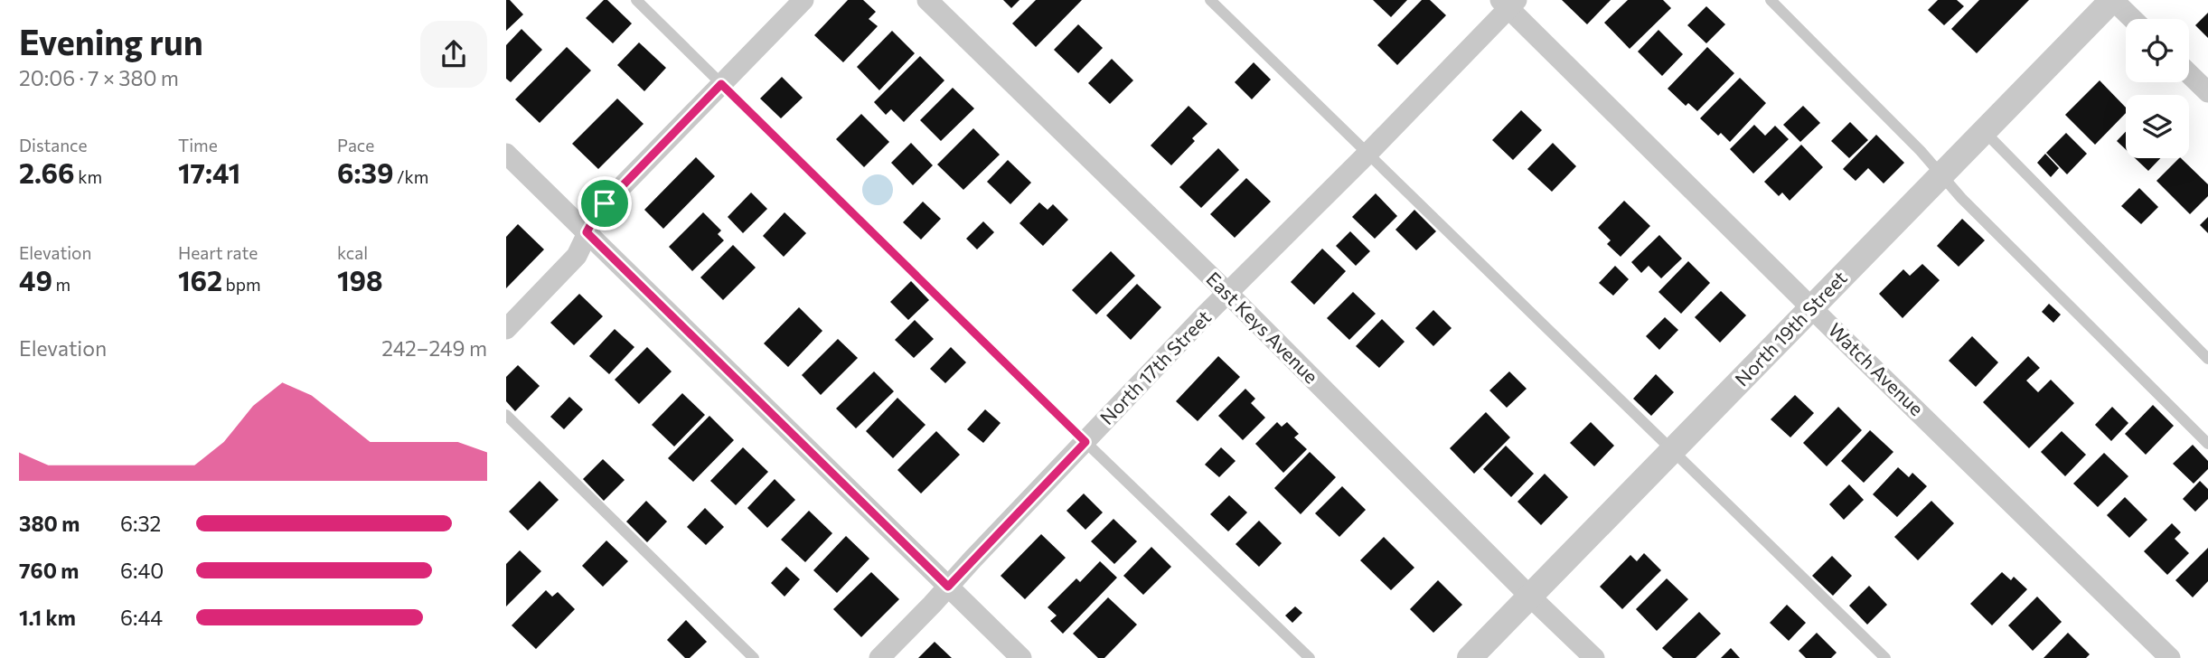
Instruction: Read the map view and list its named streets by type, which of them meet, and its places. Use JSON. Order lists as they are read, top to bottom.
{
  "streets": {
    "street": [
      "East Keys Avenue",
      "North 19th Street",
      "North 17th Street",
      "Watch Avenue"
    ]
  },
  "crossings": [
    ["East Keys Avenue", "North 19th Street"],
    ["East Keys Avenue", "North 17th Street"],
    ["North 19th Street", "Watch Avenue"],
    ["North 17th Street", "Watch Avenue"]
  ],
  "page": {
    "heading": ["Evening run", "20:06 · 7 × 380 m"],
    "stats": [
      ["Distance", "2.66 km"],
      ["Time", "17:41"],
      ["Pace", "6:39 /km"],
      ["Elevation", "49 m"],
      ["Heart rate", "162 bpm"],
      ["kcal", "198"]
    ],
    "chart": ["Elevation", "242–249 m"],
    "list": [
      {
        "name": "380 m",
        "note": "6:32"
      },
      {
        "name": "760 m",
        "note": "6:40"
      },
      {
        "name": "1.1 km",
        "note": "6:44"
      }
    ]
  }
}
